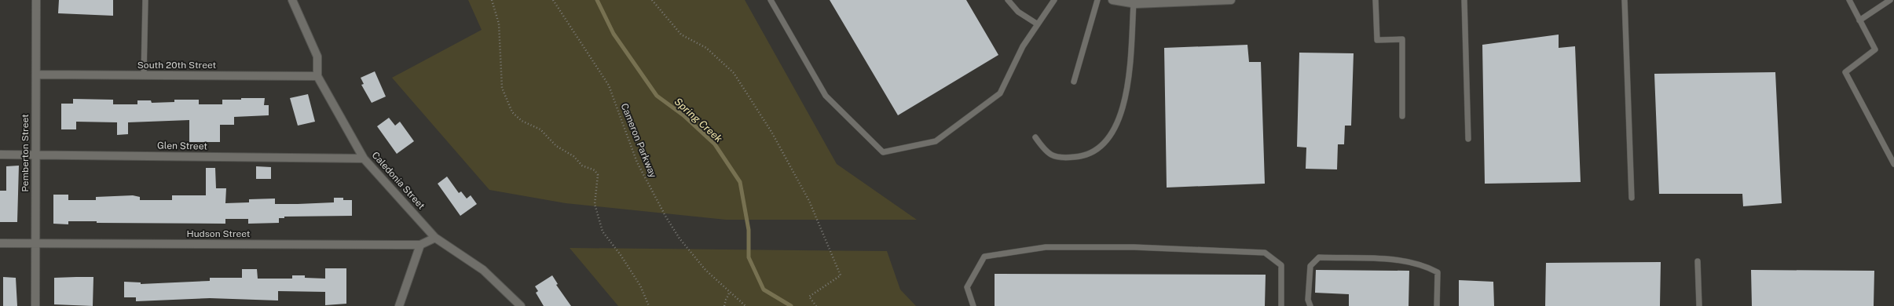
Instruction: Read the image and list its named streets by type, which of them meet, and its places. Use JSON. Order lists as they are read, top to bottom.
{
  "streets": {
    "street": [
      "South 20th Street",
      "Glen Street",
      "Pemberton Street",
      "Caledonia Street",
      "Hudson Street"
    ],
    "path": ["Cameron Parkway"]
  },
  "crossings": [
    ["South 20th Street", "Pemberton Street"],
    ["South 20th Street", "Caledonia Street"],
    ["Glen Street", "Pemberton Street"],
    ["Glen Street", "Caledonia Street"],
    ["Pemberton Street", "Hudson Street"],
    ["Caledonia Street", "Hudson Street"]
  ],
  "water": ["Spring Creek"]
}
